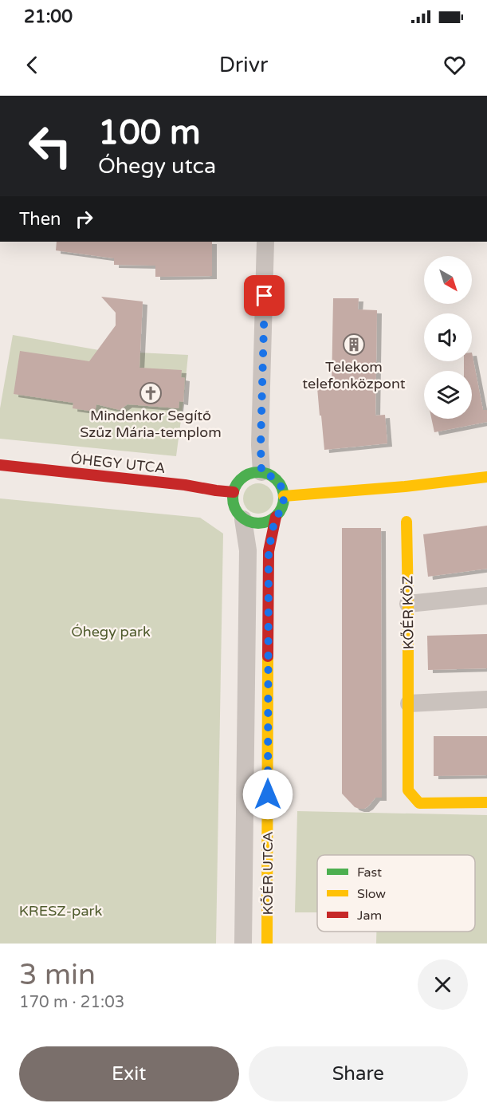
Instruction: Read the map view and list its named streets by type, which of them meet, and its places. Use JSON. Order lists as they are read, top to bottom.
{
  "streets": {
    "street": ["ÓHEGY UTCA", "KŐÉR KÖZ", "KŐÉR UTCA"]
  },
  "crossings": [
    ["ÓHEGY UTCA", "KŐÉR UTCA"]
  ],
  "parks": ["Óhegy park", "KRESZ-park"],
  "places": {
    "building": ["Telekom telefonközpont"],
    "church": ["Mindenkor Segítő Szűz Mária-templom"]
  },
  "legend": ["Fast", "Slow", "Jam"],
  "north": "bottom right",
  "page": {
    "status": "21:00",
    "header": "Drivr",
    "turn": ["100 m", "Óhegy utca"],
    "then": "Then",
    "heading": ["3 min", "170 m · 21:03"],
    "buttons": ["Exit", "Share"]
  }
}
